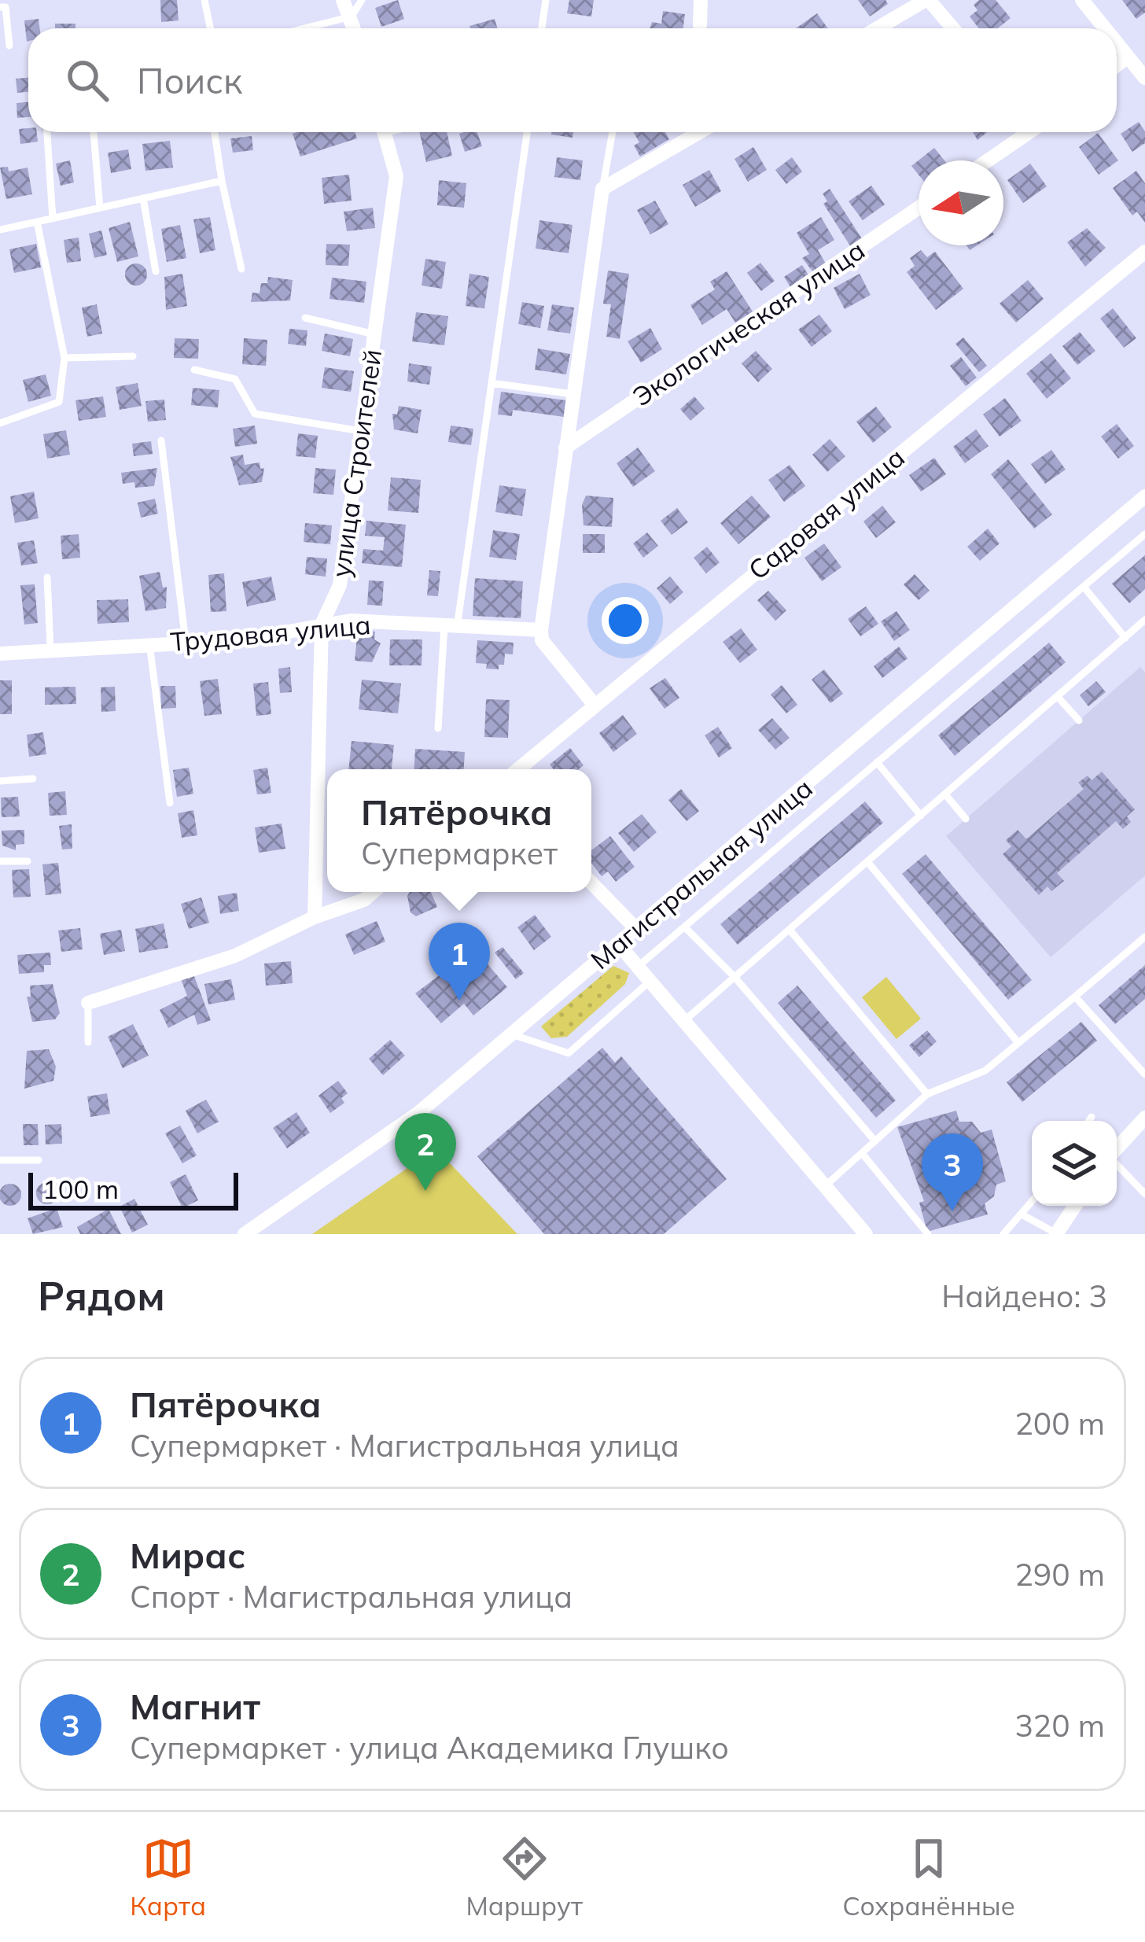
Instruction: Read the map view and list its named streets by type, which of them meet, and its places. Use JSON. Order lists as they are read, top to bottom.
{
  "streets": {
    "street": [
      "Экологическая улица",
      "улица Строителей",
      "Садовая улица",
      "Трудовая улица",
      "Магистральная улица"
    ]
  },
  "crossings": [
    ["улица Строителей", "Трудовая улица"]
  ],
  "scale_bar": "100 m",
  "north": "left",
  "page": {
    "search": "Поиск",
    "popup": ["Пятёрочка", "Супермаркет"],
    "pins": ["1", "2", "3"],
    "scale": "100 m",
    "heading": ["Рядом", "Найдено: 3"],
    "list": [
      {
        "mark": "1",
        "name": "Пятёрочка",
        "note": "Супермаркет · Магистральная улица",
        "value": "200 m"
      },
      {
        "mark": "2",
        "name": "Мирас",
        "note": "Спорт · Магистральная улица",
        "value": "290 m"
      },
      {
        "mark": "3",
        "name": "Магнит",
        "note": "Супермаркет · улица Академика Глушко",
        "value": "320 m"
      }
    ],
    "nav": ["Карта", "Маршрут", "Сохранённые"]
  }
}
